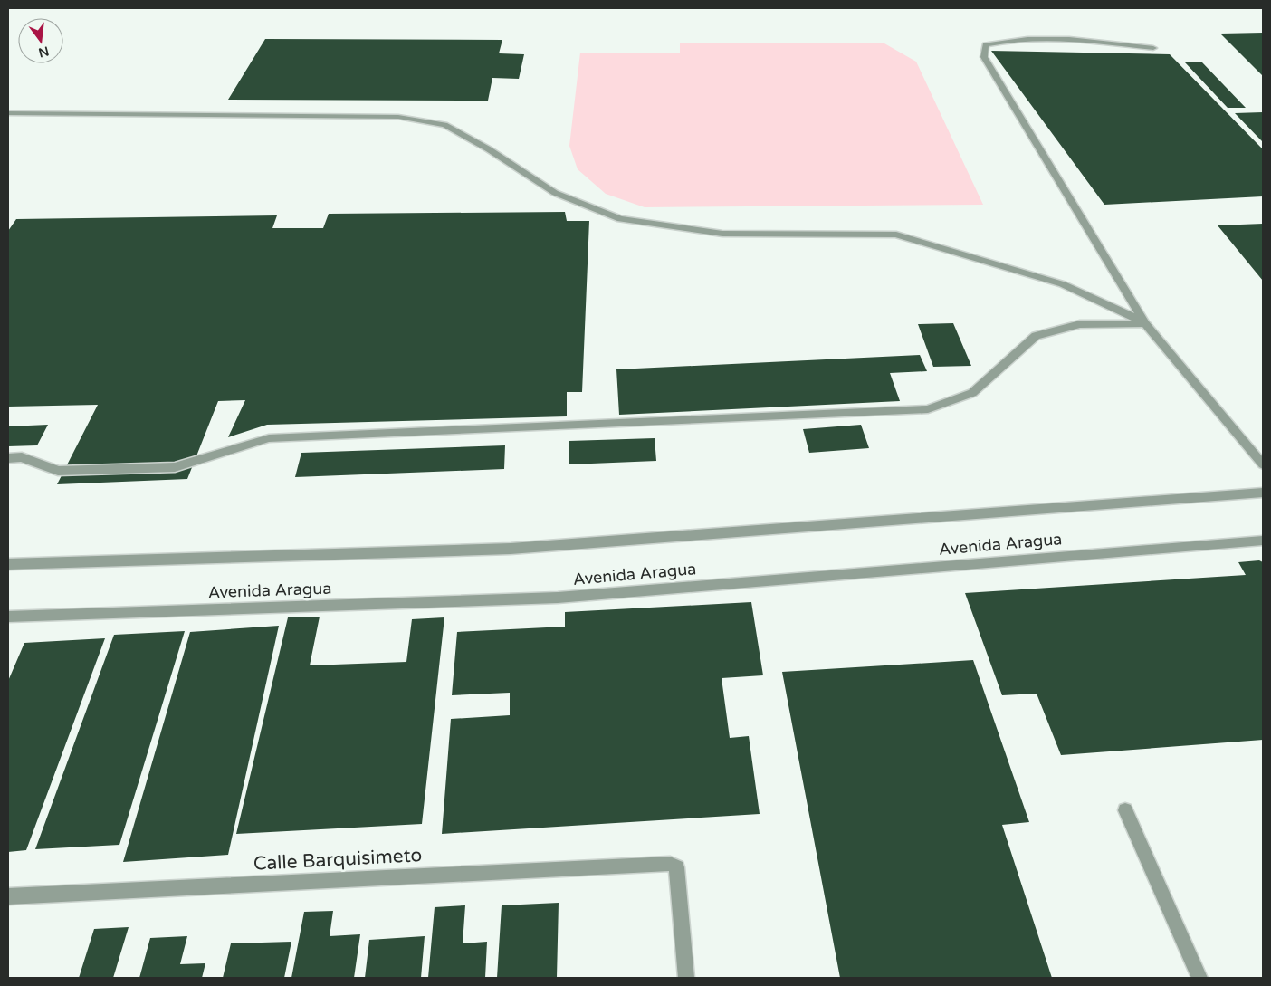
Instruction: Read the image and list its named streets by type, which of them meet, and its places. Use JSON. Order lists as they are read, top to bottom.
{
  "streets": {
    "street": ["Avenida Aragua", "Calle Barquisimeto"]
  },
  "north": "bottom"
}
